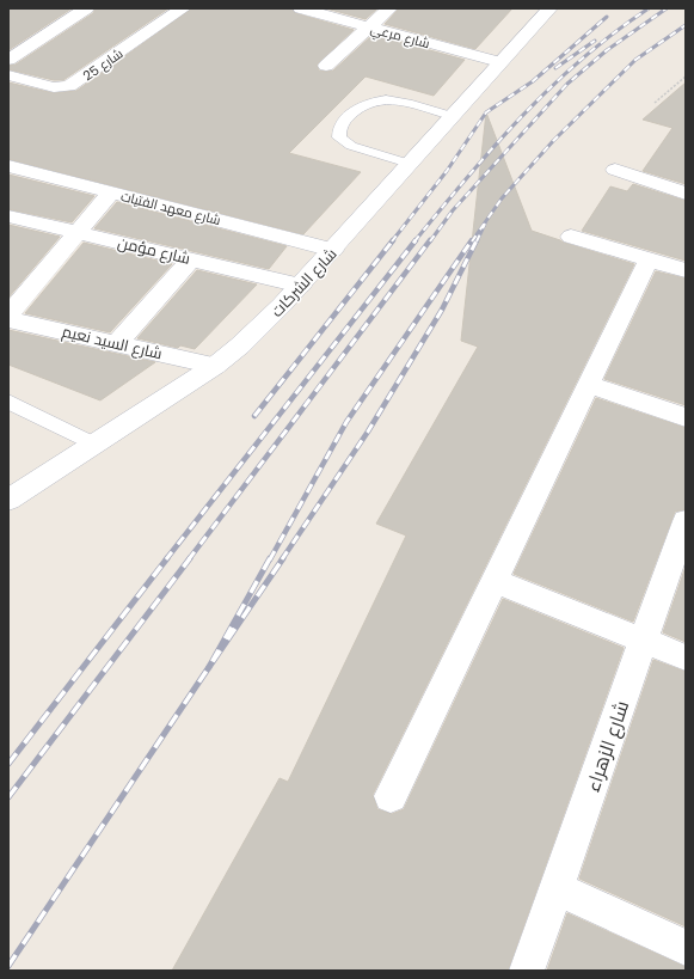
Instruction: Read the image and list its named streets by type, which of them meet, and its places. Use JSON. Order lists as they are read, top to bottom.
{
  "streets": {
    "street": [
      "شارع مرعي",
      "شارع 25",
      "شارع معهد الفتيات",
      "شارع مؤمن",
      "شارع الشركات",
      "شارع السيد نعيم",
      "شارع الزهراء"
    ]
  },
  "crossings": [
    ["شارع مرعي", "شارع الشركات"],
    ["شارع معهد الفتيات", "شارع الشركات"],
    ["شارع مؤمن", "شارع الشركات"],
    ["شارع الشركات", "شارع السيد نعيم"]
  ]
}
